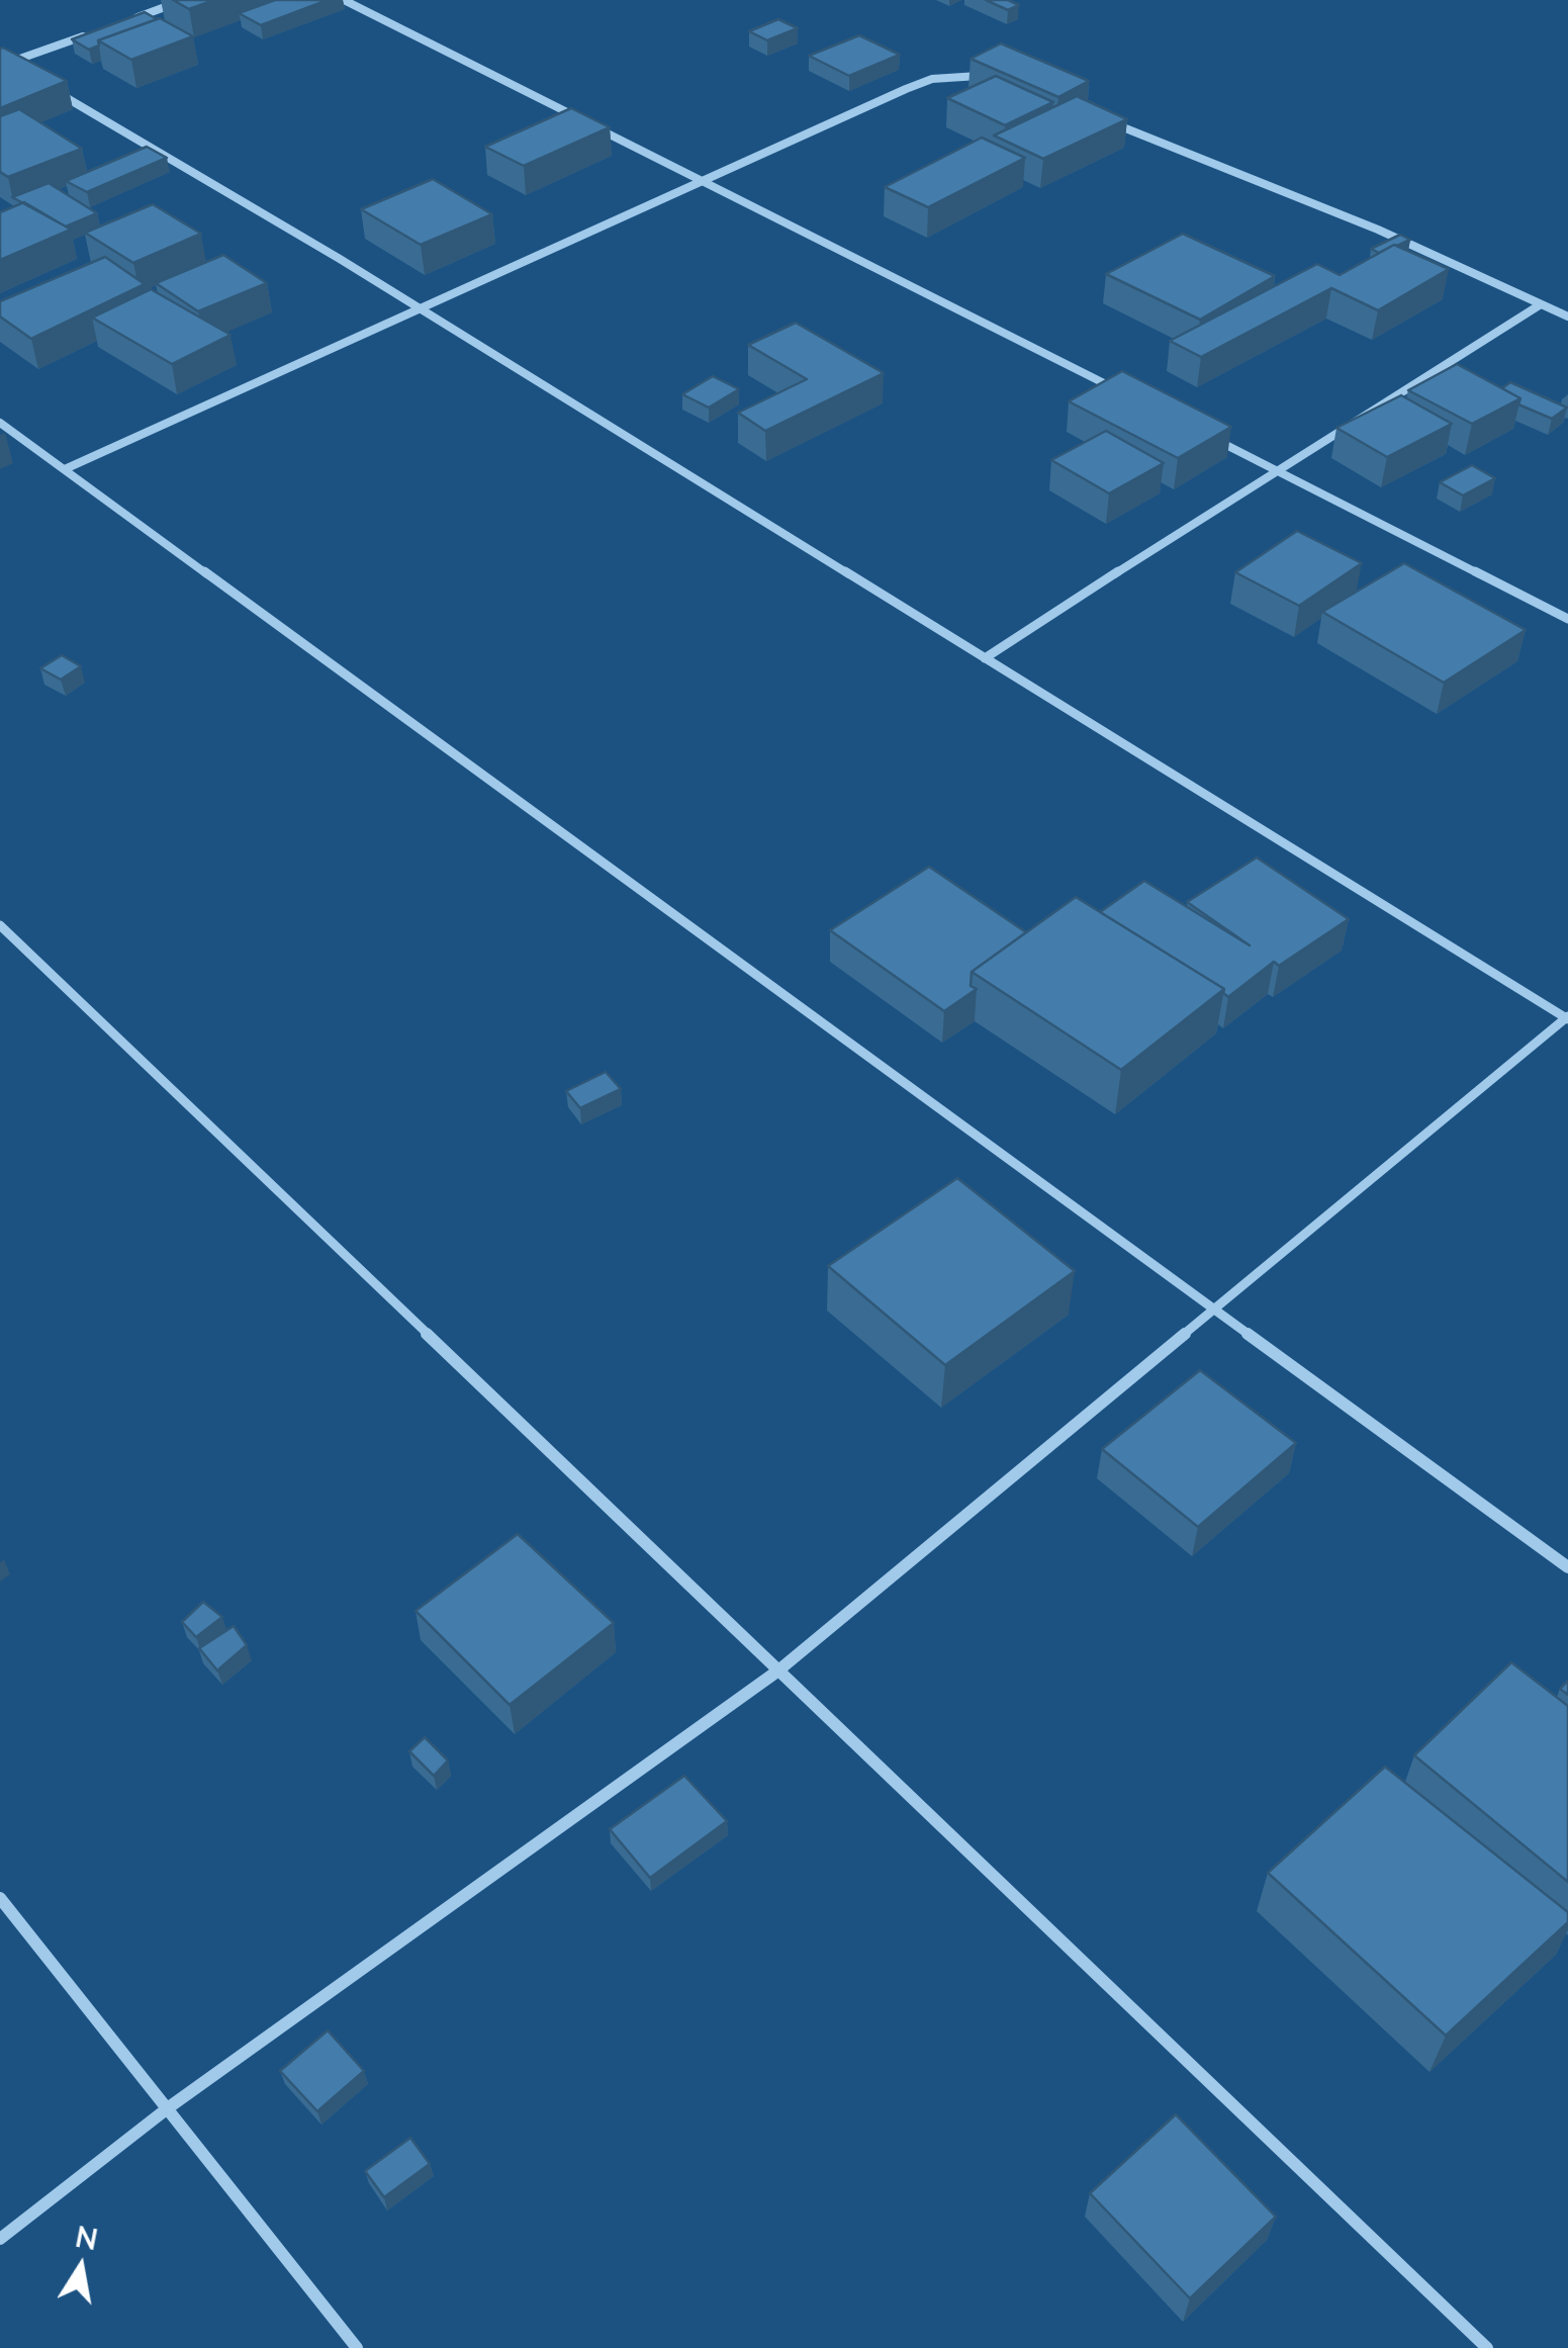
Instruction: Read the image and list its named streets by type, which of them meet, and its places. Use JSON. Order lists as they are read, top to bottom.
{
  "north": "top"
}
